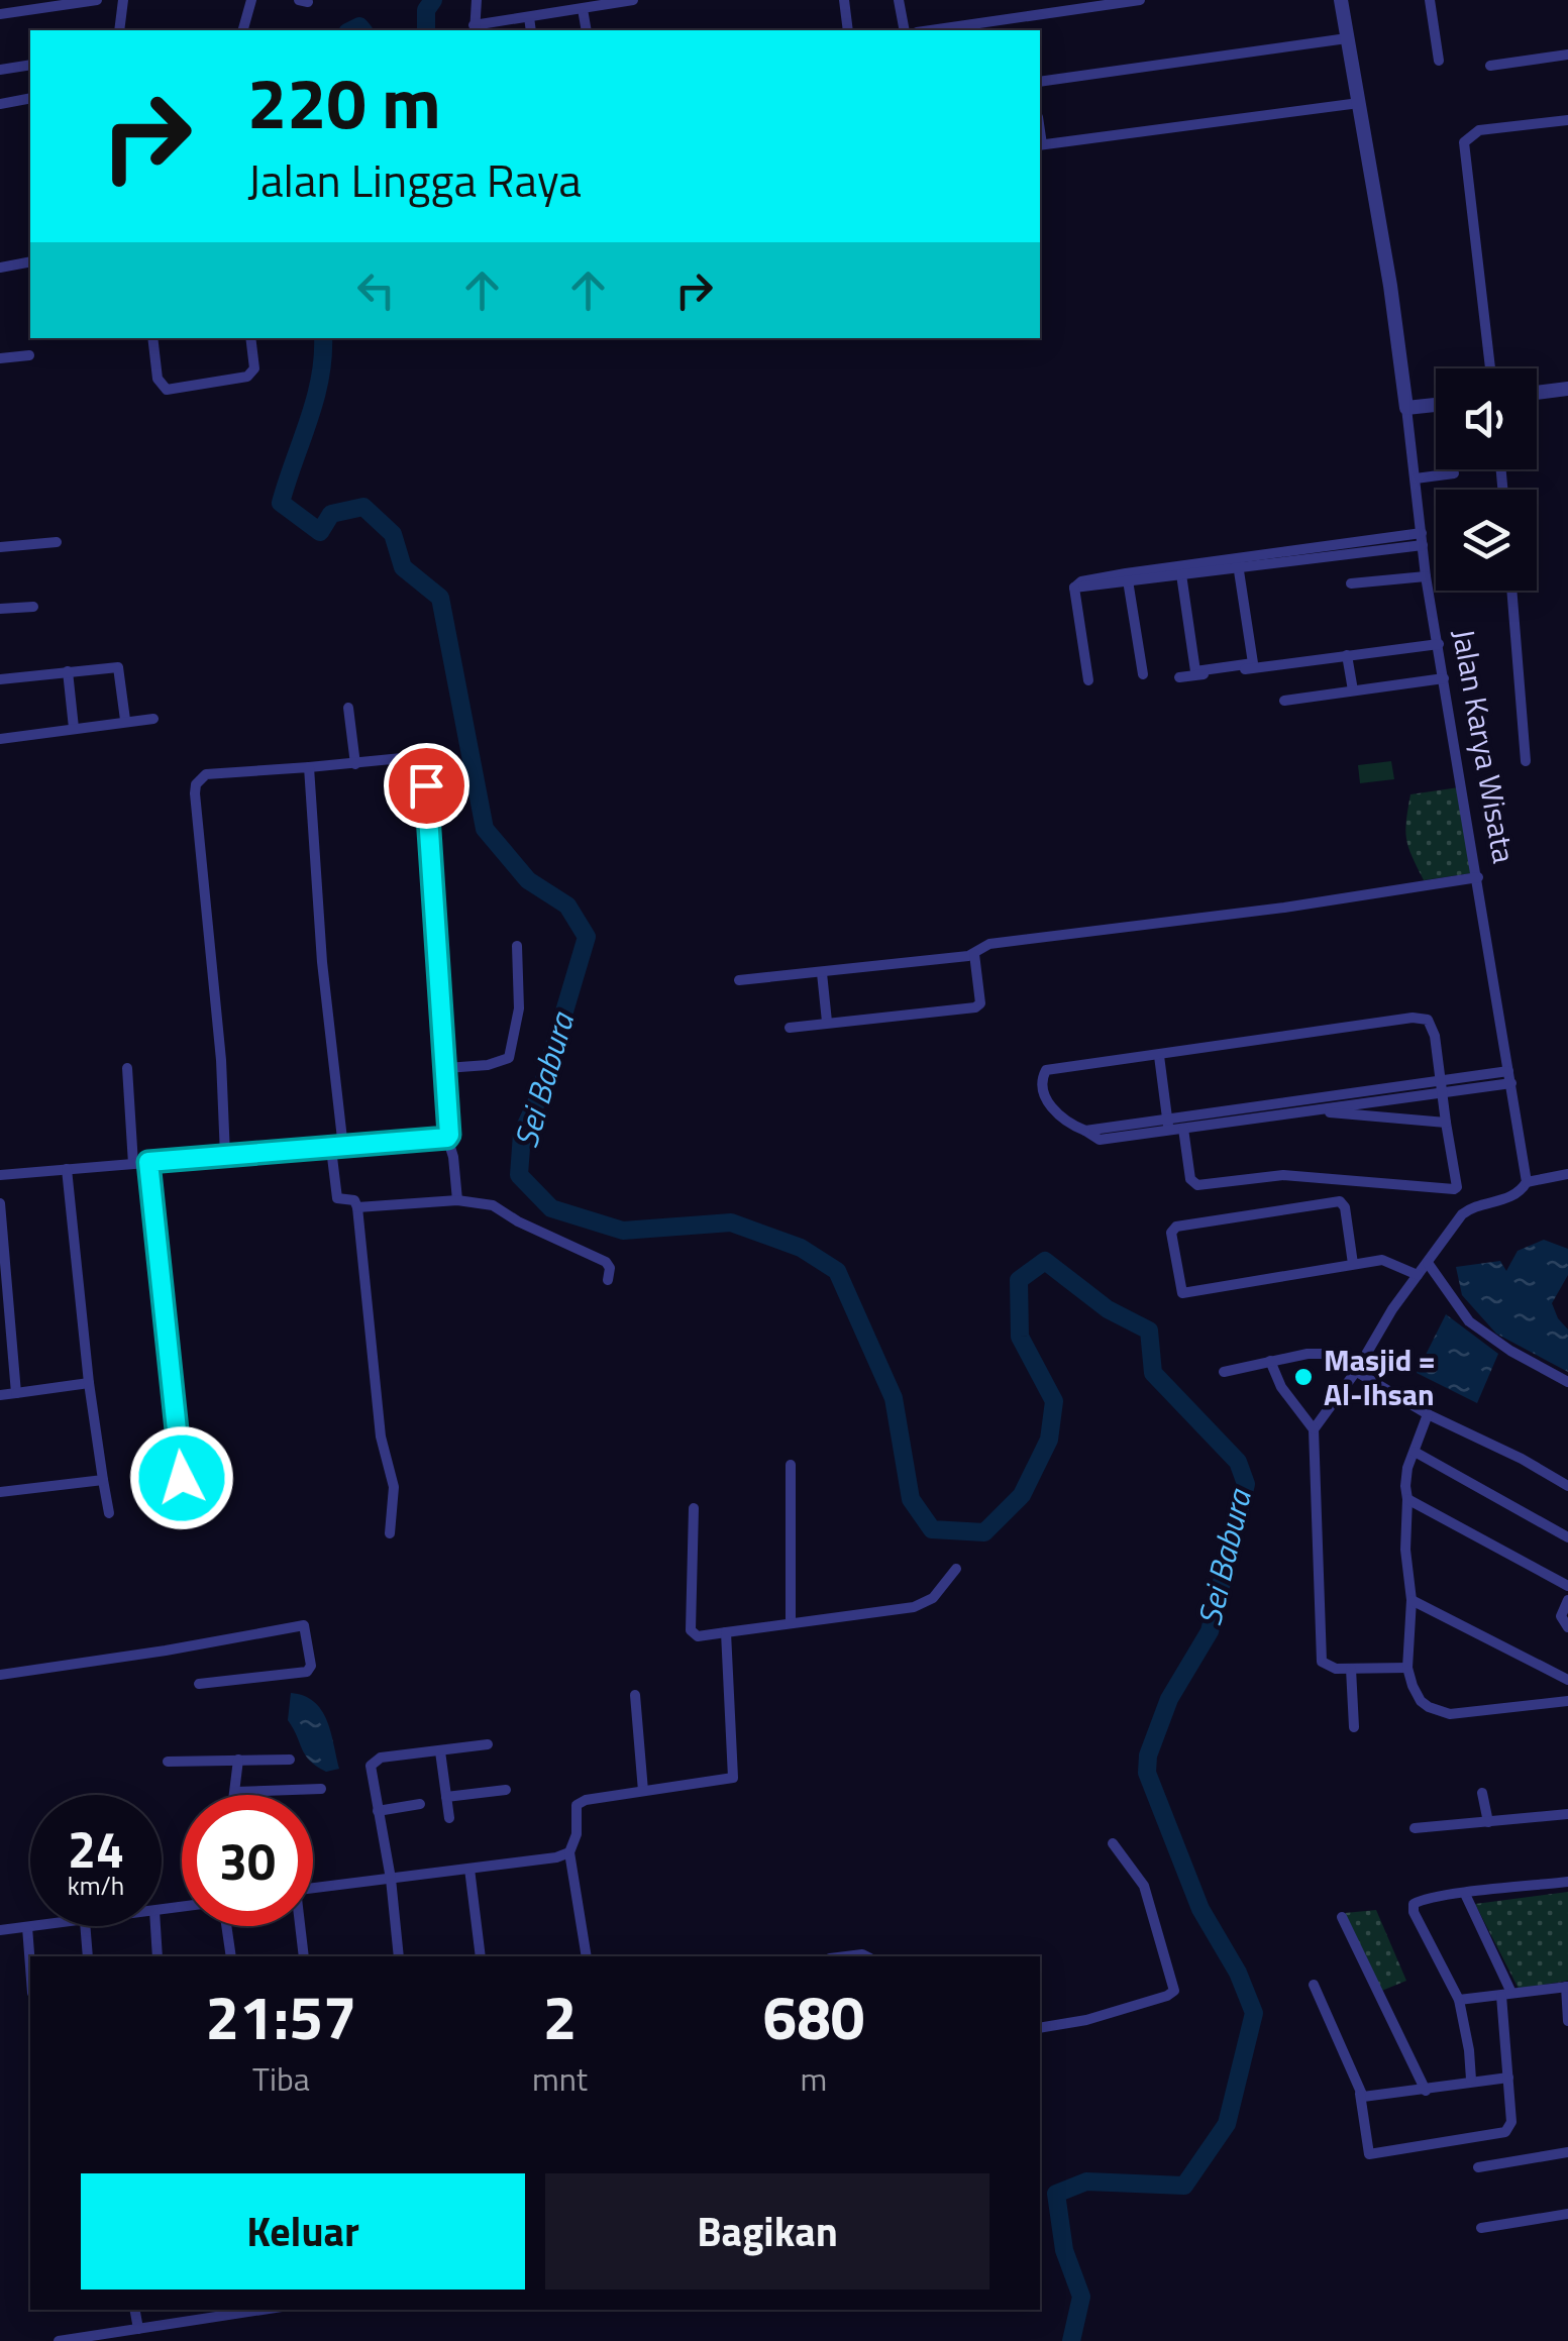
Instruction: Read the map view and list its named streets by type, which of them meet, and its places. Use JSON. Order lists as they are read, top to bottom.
{
  "streets": {
    "street": ["Jalan Karya Wisata"]
  },
  "water": ["Sei Babura"],
  "places": ["Masjid = Al-Ihsan"],
  "page": {
    "turn": ["220 m", "Jalan Lingga Raya"],
    "speed": "24 km/h",
    "limit": "30",
    "eta": [
      "21:57",
      "Tiba",
      "2",
      "mnt",
      "680",
      "m"
    ],
    "buttons": ["Keluar", "Bagikan"]
  }
}
